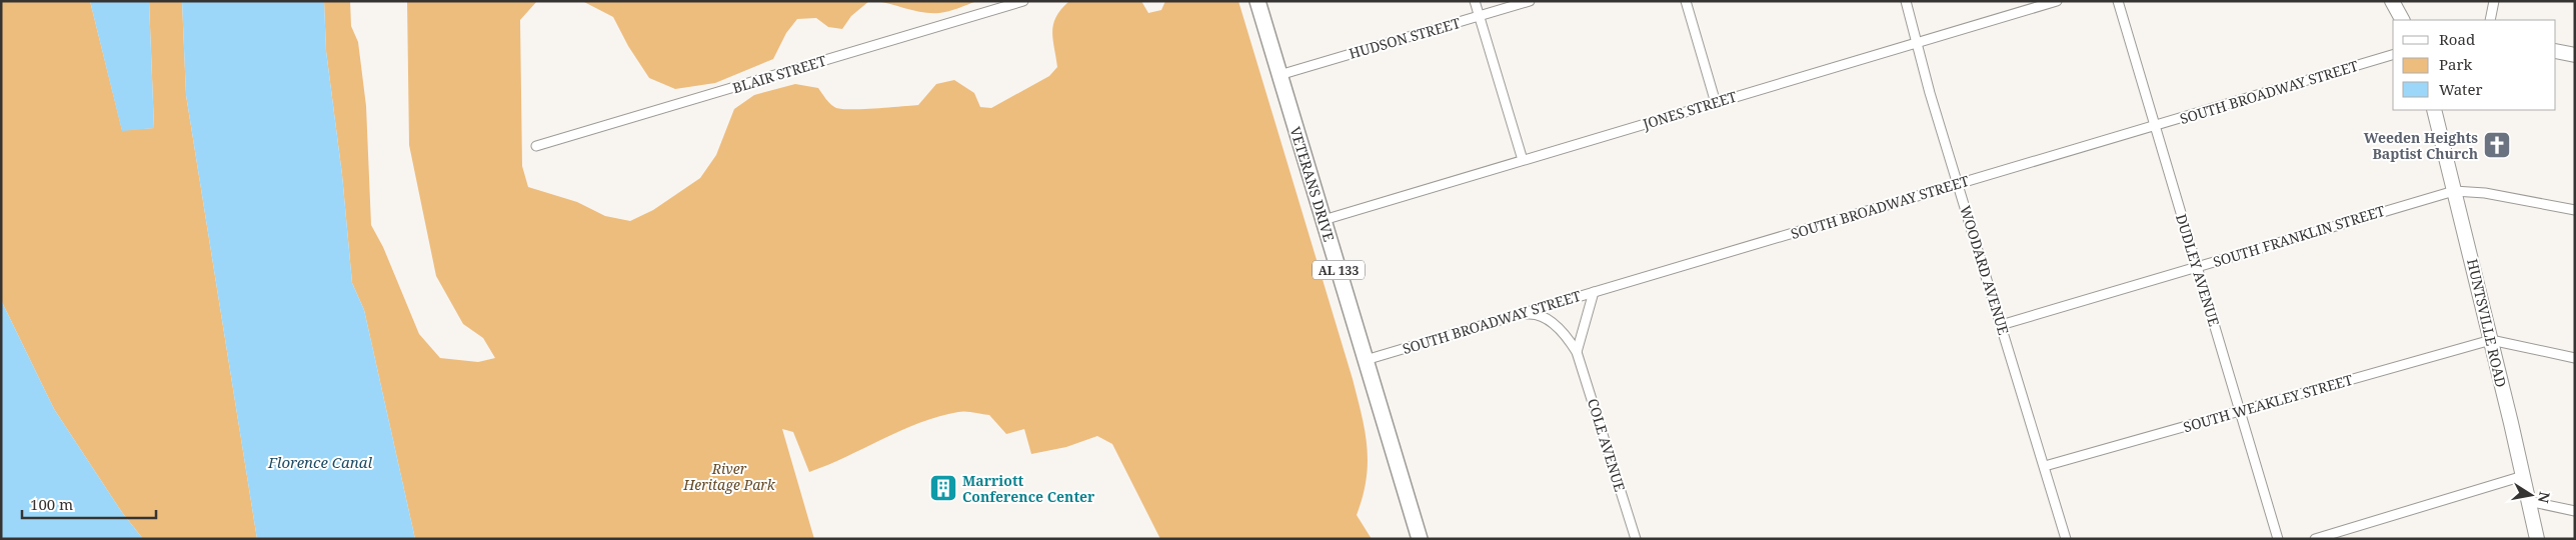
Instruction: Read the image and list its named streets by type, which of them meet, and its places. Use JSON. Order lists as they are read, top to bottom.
{
  "streets": {
    "main road": ["VETERANS DRIVE", "AL 133", "HUNTSVILLE ROAD"],
    "street": [
      "HUDSON STREET",
      "BLAIR STREET",
      "SOUTH BROADWAY STREET",
      "JONES STREET",
      "SOUTH FRANKLIN STREET",
      "WOODARD AVENUE",
      "DUDLEY AVENUE",
      "SOUTH WEAKLEY STREET",
      "COLE AVENUE"
    ]
  },
  "crossings": [
    ["HUDSON STREET", "VETERANS DRIVE"],
    ["SOUTH BROADWAY STREET", "VETERANS DRIVE"],
    ["SOUTH BROADWAY STREET", "WOODARD AVENUE"],
    ["SOUTH BROADWAY STREET", "DUDLEY AVENUE"],
    ["SOUTH BROADWAY STREET", "COLE AVENUE"],
    ["JONES STREET", "VETERANS DRIVE"],
    ["JONES STREET", "WOODARD AVENUE"],
    ["SOUTH FRANKLIN STREET", "WOODARD AVENUE"],
    ["SOUTH FRANKLIN STREET", "DUDLEY AVENUE"],
    ["SOUTH FRANKLIN STREET", "HUNTSVILLE ROAD"],
    ["WOODARD AVENUE", "SOUTH WEAKLEY STREET"],
    ["DUDLEY AVENUE", "SOUTH WEAKLEY STREET"],
    ["HUNTSVILLE ROAD", "SOUTH WEAKLEY STREET"]
  ],
  "water": ["Florence Canal"],
  "parks": ["River Heritage Park"],
  "places": {
    "church": ["Weeden Heights Baptist Church"],
    "building": ["Marriott Conference Center"]
  },
  "legend": ["Road", "Park", "Water"],
  "scale_bar": "100 m",
  "north": "right"
}
